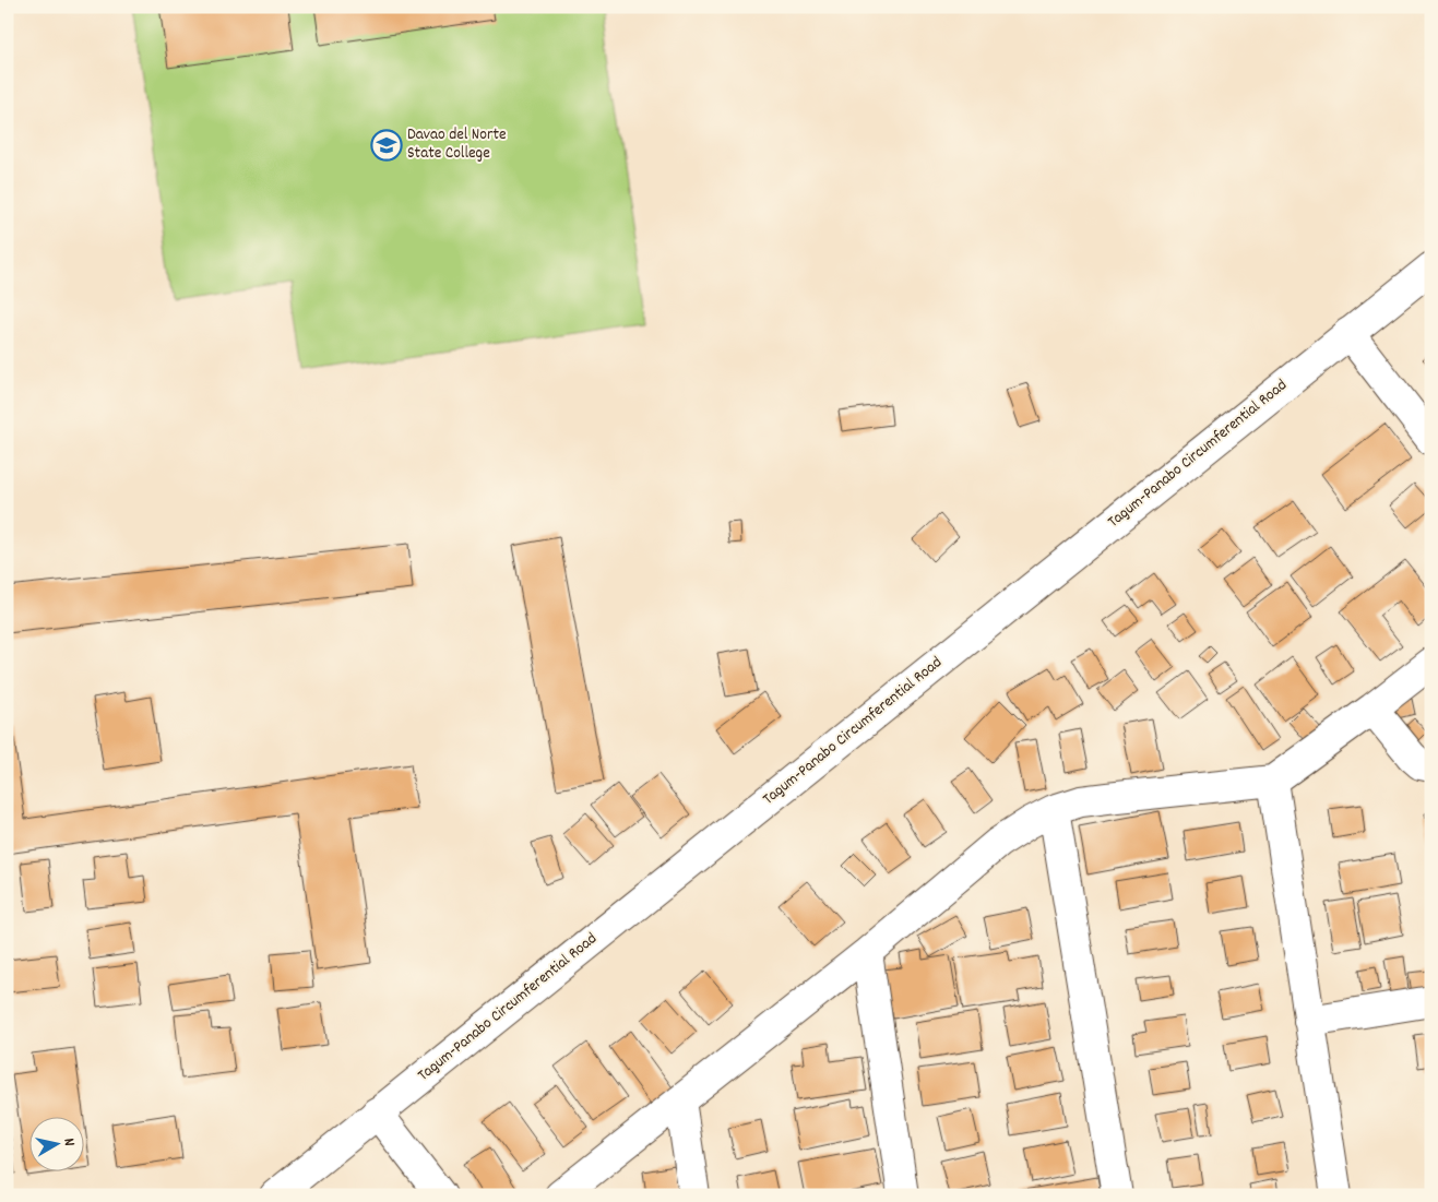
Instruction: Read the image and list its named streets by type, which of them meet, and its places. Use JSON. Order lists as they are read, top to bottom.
{
  "streets": {
    "street": ["Tagum-Panabo Circumferential Road"]
  },
  "places": {
    "school or university": ["Davao del Norte State College"]
  },
  "north": "right"
}
